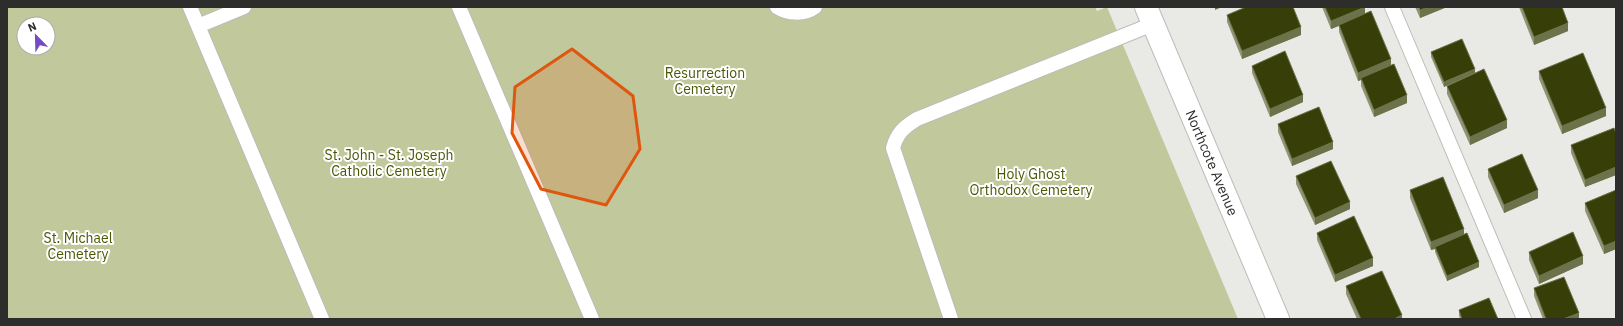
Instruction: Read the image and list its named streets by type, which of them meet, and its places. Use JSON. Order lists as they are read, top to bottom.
{
  "streets": {
    "street": ["Northcote Avenue"]
  },
  "parks": [
    "Resurrection Cemetery",
    "St. John - St. Joseph Catholic Cemetery",
    "Holy Ghost Orthodox Cemetery",
    "St. Michael Cemetery"
  ],
  "north": "top left"
}
